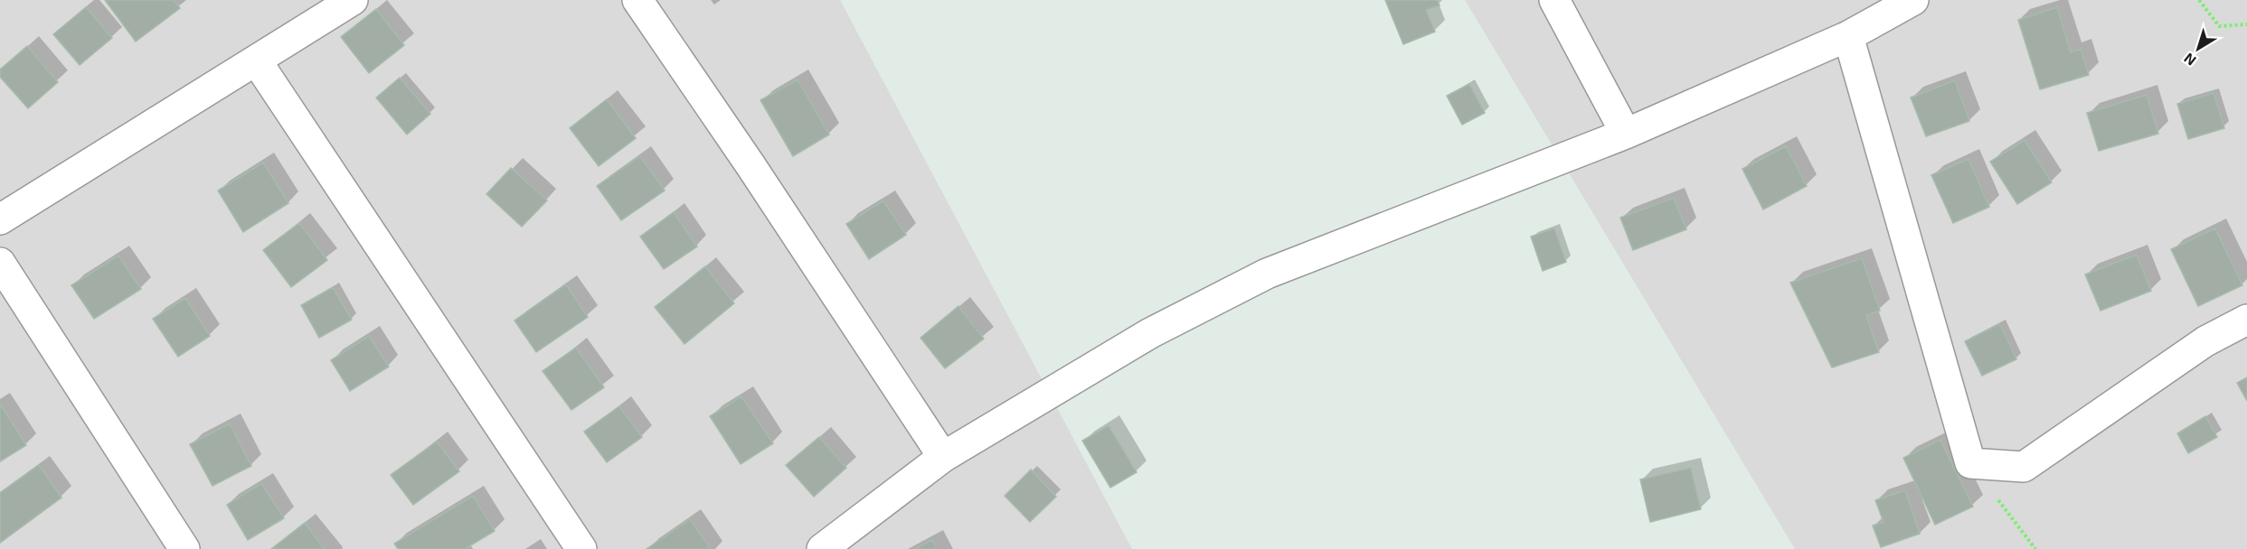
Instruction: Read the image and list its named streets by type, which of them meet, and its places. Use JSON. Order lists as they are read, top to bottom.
{
  "north": "bottom left"
}
